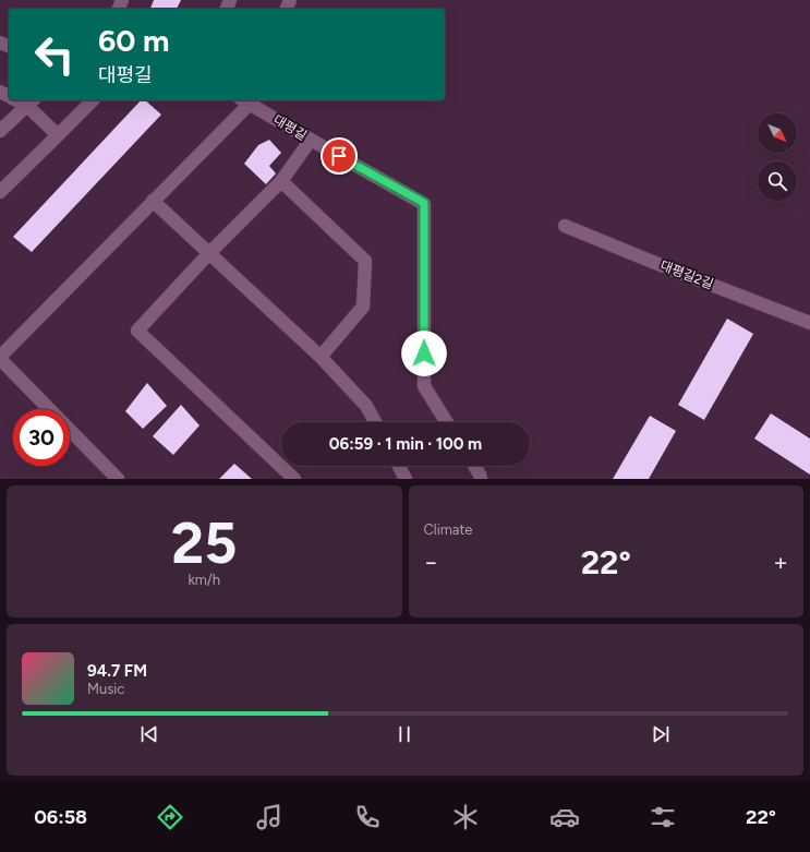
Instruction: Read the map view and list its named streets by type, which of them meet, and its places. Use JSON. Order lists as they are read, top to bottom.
{
  "streets": {
    "street": ["대평길", "대평길2길"]
  },
  "north": "bottom right",
  "page": {
    "turn": ["60 m", "대평길"],
    "limit": "30",
    "trip": "06:59 · 1 min · 100 m",
    "tile": [
      ["25", "km/h"],
      "Climate"
    ],
    "heat": ["−", "22°", "+"],
    "song": ["94.7 FM", "Music"],
    "tabs": ["06:58", "22°"]
  }
}
